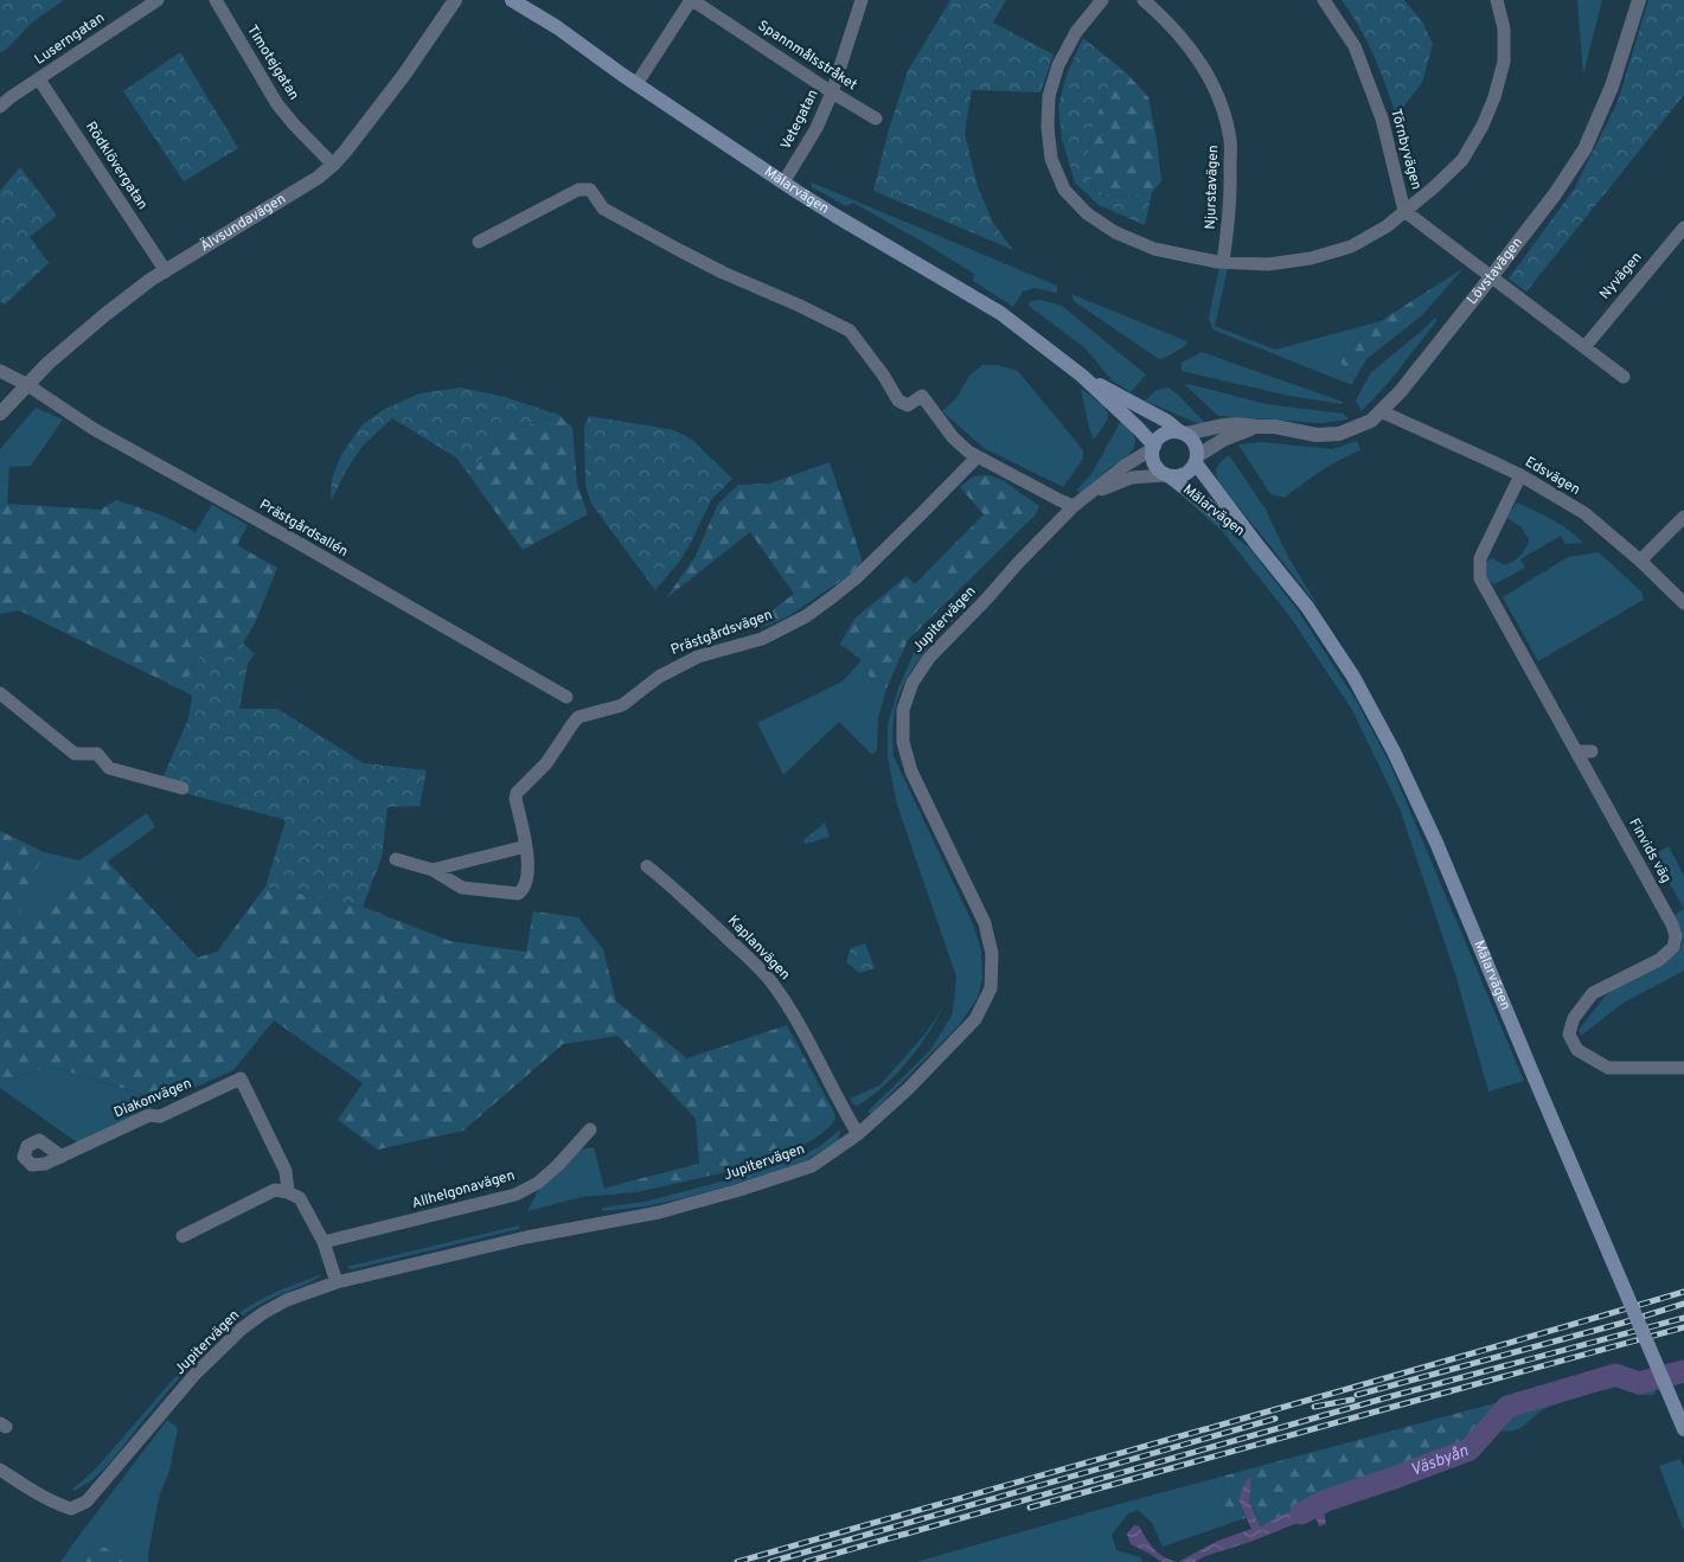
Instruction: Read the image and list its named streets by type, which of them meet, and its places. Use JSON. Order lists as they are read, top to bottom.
{
  "streets": {
    "main road": ["Mälarvägen"],
    "street": [
      "Luserngatan",
      "Spannmålsstråket",
      "Timotejgatan",
      "Vetegatan",
      "Törnbyvägen",
      "Rödklövergatan",
      "Njurstavägen",
      "Älvsundavägen",
      "Lövstavägen",
      "Nyvägen",
      "Edsvägen",
      "Prästgårdsallén",
      "Jupitervägen",
      "Prästgårdsvägen",
      "Finvids väg",
      "Kaplanvägen",
      "Diakonvägen",
      "Allhelgonavägen"
    ]
  },
  "crossings": [
    ["Luserngatan", "Rödklövergatan"],
    ["Spannmålsstråket", "Vetegatan"],
    ["Timotejgatan", "Älvsundavägen"],
    ["Vetegatan", "Mälarvägen"],
    ["Törnbyvägen", "Lövstavägen"],
    ["Rödklövergatan", "Älvsundavägen"],
    ["Mälarvägen", "Lövstavägen"],
    ["Mälarvägen", "Jupitervägen"],
    ["Älvsundavägen", "Prästgårdsallén"],
    ["Lövstavägen", "Edsvägen"],
    ["Lövstavägen", "Jupitervägen"],
    ["Edsvägen", "Finvids väg"],
    ["Jupitervägen", "Kaplanvägen"]
  ],
  "water": ["Väsbyån"]
}
